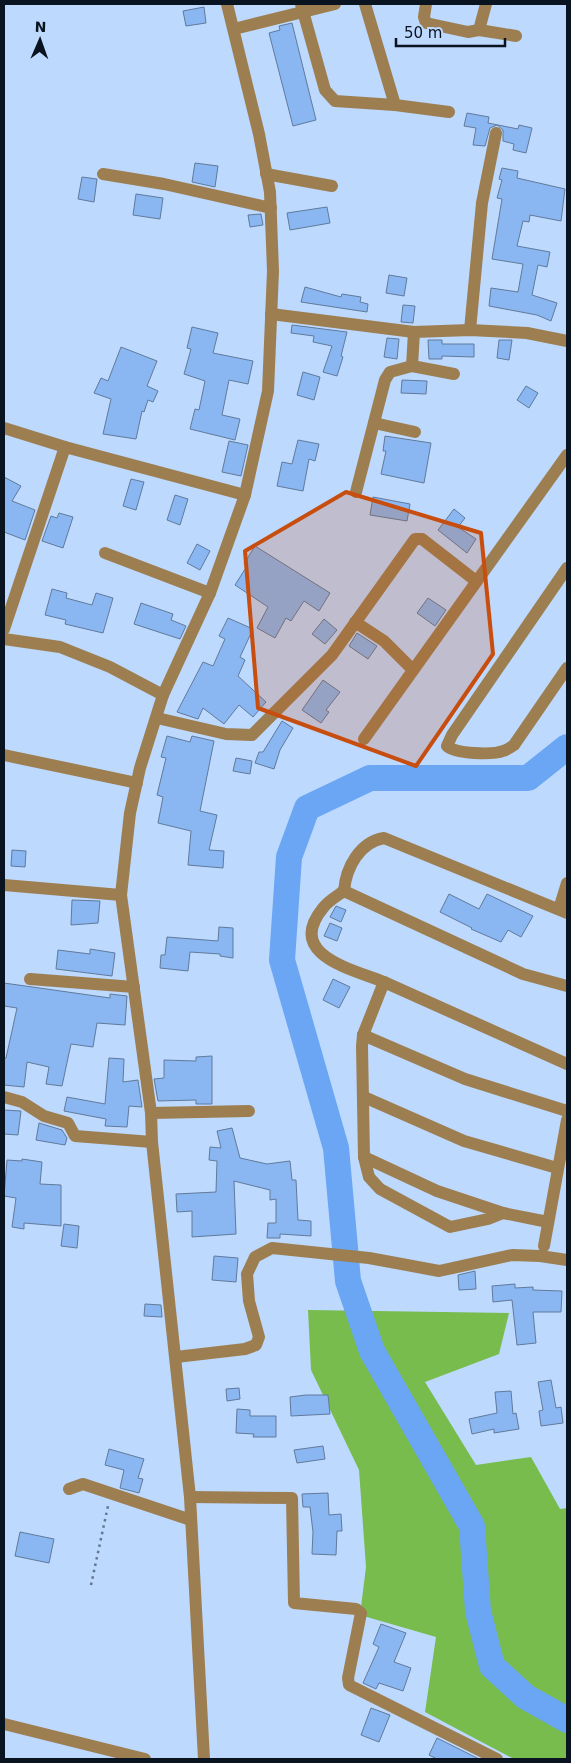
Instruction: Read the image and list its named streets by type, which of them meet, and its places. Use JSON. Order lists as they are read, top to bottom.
{
  "scale_bar": "50 m",
  "north": "top"
}
